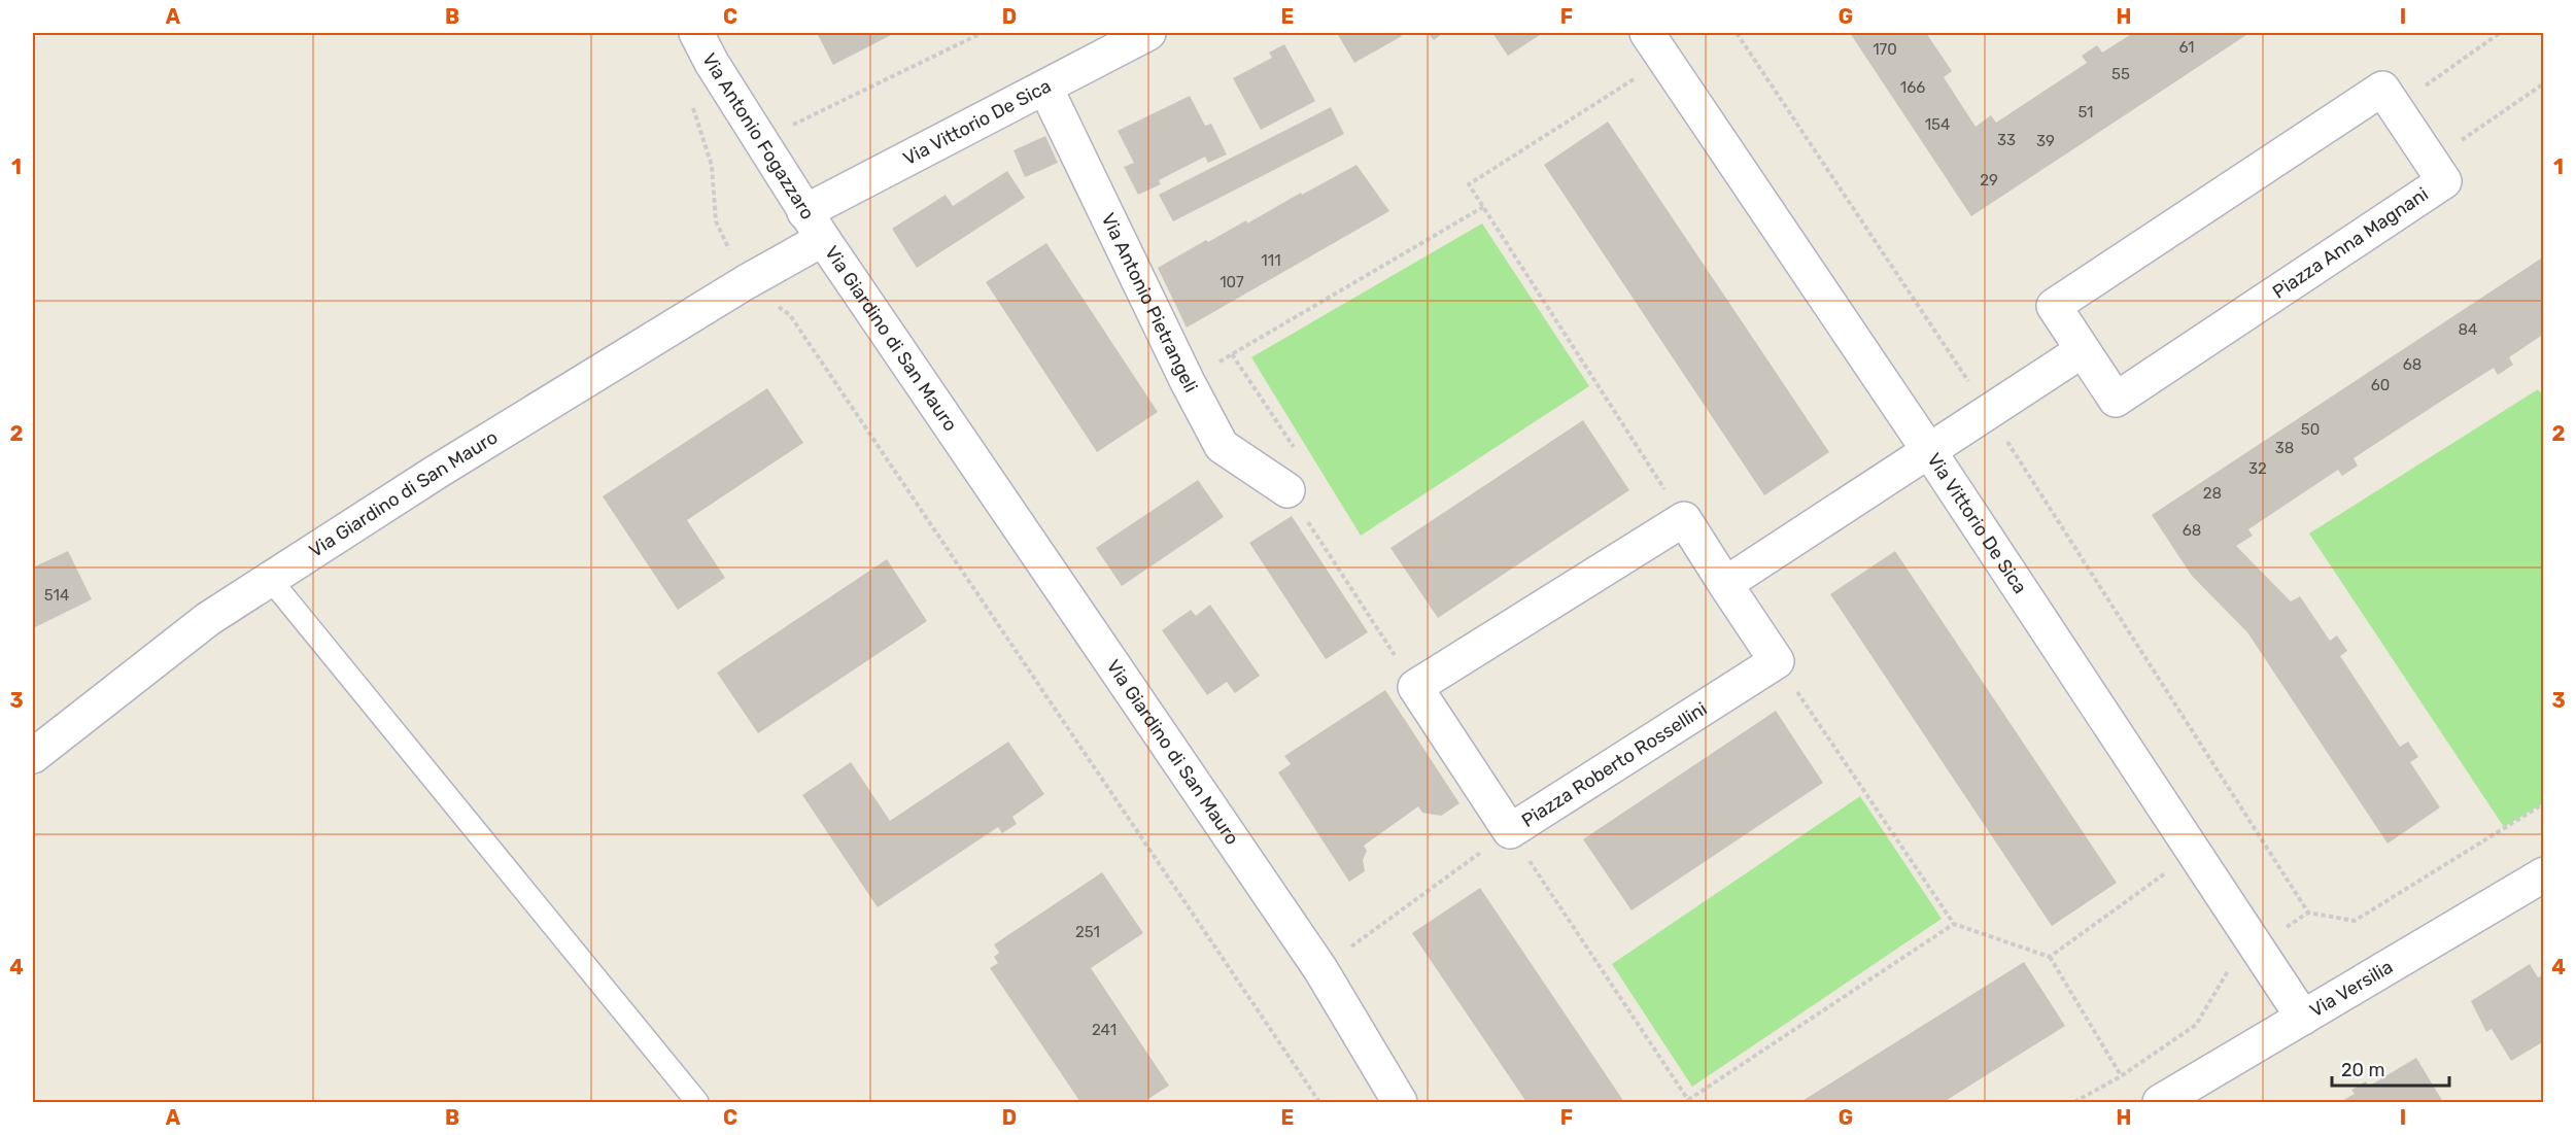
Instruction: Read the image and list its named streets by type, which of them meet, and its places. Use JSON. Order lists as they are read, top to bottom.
{
  "streets": {
    "street": [
      "Via Vittorio De Sica",
      "Via Antonio Fogazzaro",
      "Piazza Anna Magnani",
      "Via Antonio Pietrangeli",
      "Via Giardino di San Mauro",
      "Piazza Roberto Rossellini",
      "Via Versilia"
    ]
  },
  "crossings": [
    ["Via Vittorio De Sica", "Via Antonio Fogazzaro"],
    ["Via Vittorio De Sica", "Via Antonio Pietrangeli"],
    ["Via Vittorio De Sica", "Via Giardino di San Mauro"],
    ["Via Vittorio De Sica", "Via Versilia"],
    ["Via Antonio Fogazzaro", "Via Giardino di San Mauro"]
  ],
  "house_numbers": [
    "61",
    "170",
    "55",
    "166",
    "51",
    "154",
    "33",
    "39",
    "29",
    "111",
    "107",
    "84",
    "68",
    "60",
    "50",
    "38",
    "32",
    "28",
    "68",
    "514",
    "251",
    "241"
  ],
  "scale_bar": "20 m",
  "grid": {
    "columns": [
      "A",
      "B",
      "C",
      "D",
      "E",
      "F",
      "G",
      "H",
      "I"
    ],
    "rows": [
      "1",
      "2",
      "3",
      "4"
    ]
  }
}
